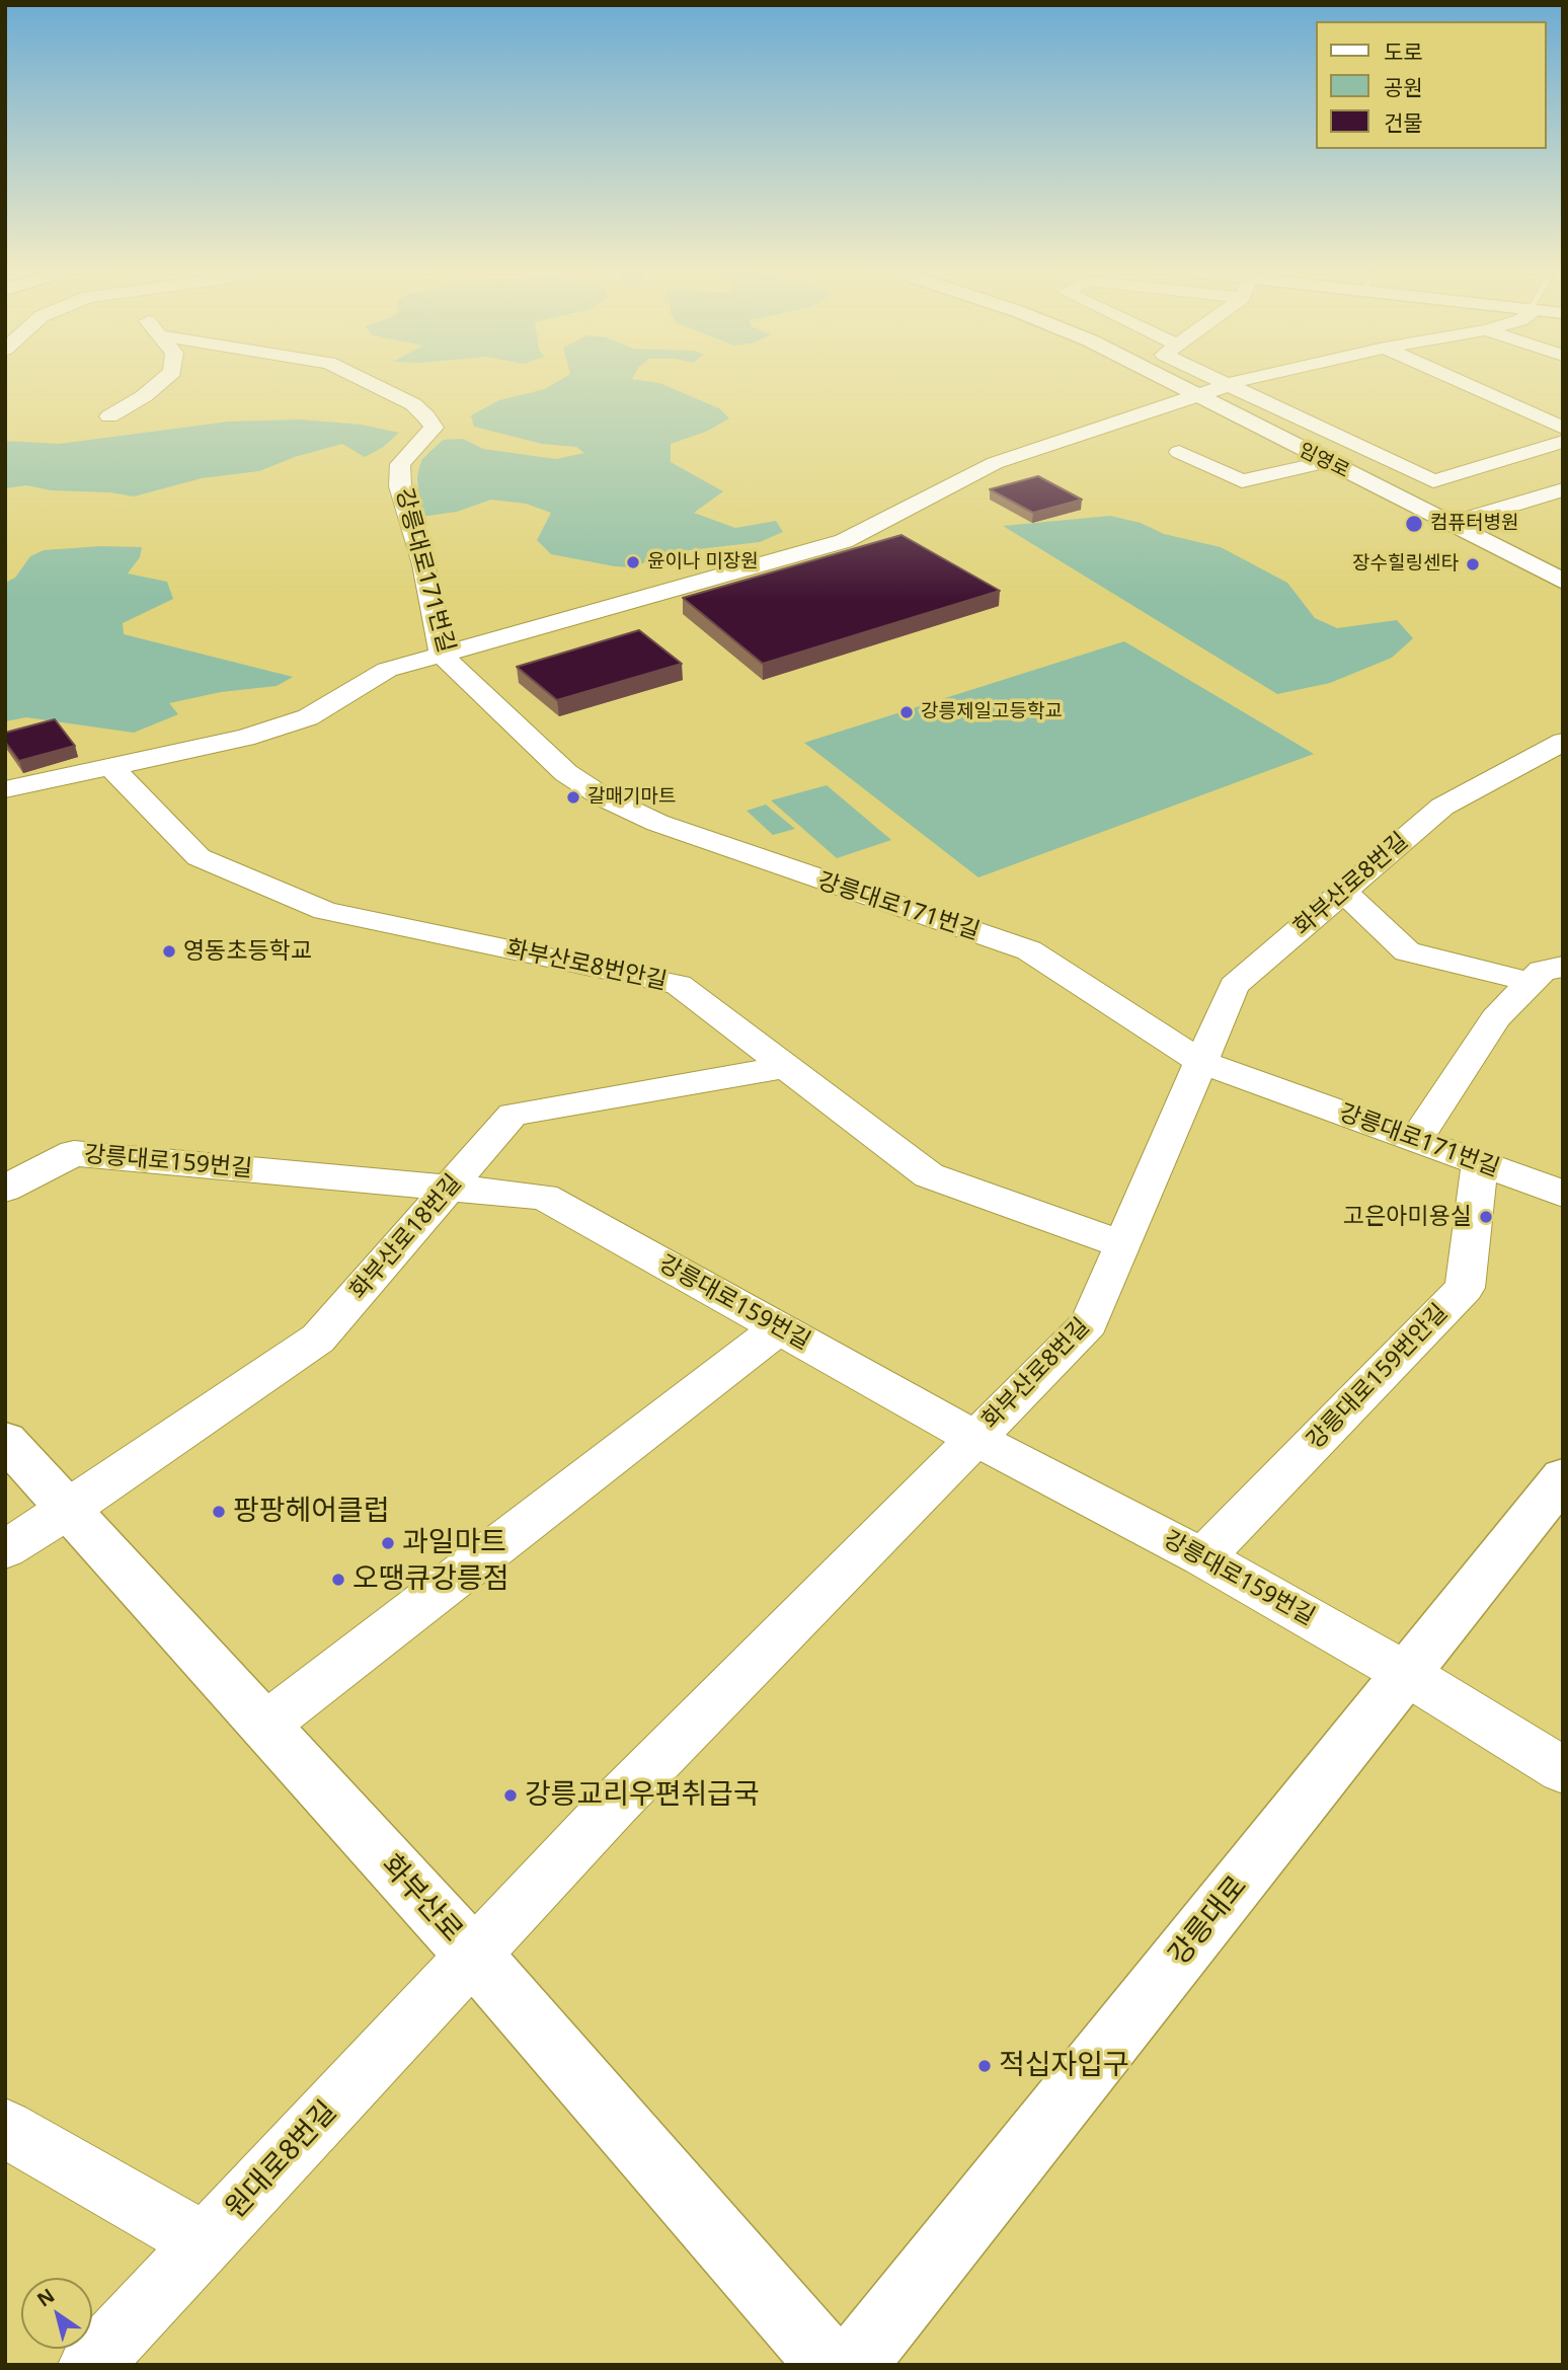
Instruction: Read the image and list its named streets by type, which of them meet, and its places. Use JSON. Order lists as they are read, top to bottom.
{
  "streets": {
    "street": [
      "임영로",
      "강릉대로171번길",
      "화부산로8번길",
      "화부산로8번안길",
      "강릉대로159번길",
      "화부산로18번길",
      "강릉대로159번안길",
      "화부산로",
      "강릉대로",
      "원대로8번길"
    ]
  },
  "crossings": [
    ["강릉대로171번길", "화부산로8번길"],
    ["강릉대로171번길", "강릉대로159번안길"],
    ["화부산로8번길", "화부산로8번안길"],
    ["화부산로8번길", "강릉대로159번길"],
    ["화부산로8번길", "화부산로"],
    ["화부산로8번길", "원대로8번길"],
    ["화부산로8번안길", "화부산로18번길"],
    ["강릉대로159번길", "화부산로18번길"],
    ["강릉대로159번길", "강릉대로159번안길"],
    ["강릉대로159번길", "강릉대로"],
    ["화부산로18번길", "화부산로"],
    ["화부산로", "원대로8번길"]
  ],
  "places": [
    "컴퓨터병원",
    "윤이나 미장원",
    "장수힐링센타",
    "강릉제일고등학교",
    "갈매기마트",
    "영동초등학교",
    "고은아미용실",
    "팡팡헤어클럽",
    "과일마트",
    "오땡큐강릉점",
    "강릉교리우편취급국",
    "적십자입구"
  ],
  "legend": ["도로", "공원", "건물"],
  "north": "top left"
}
